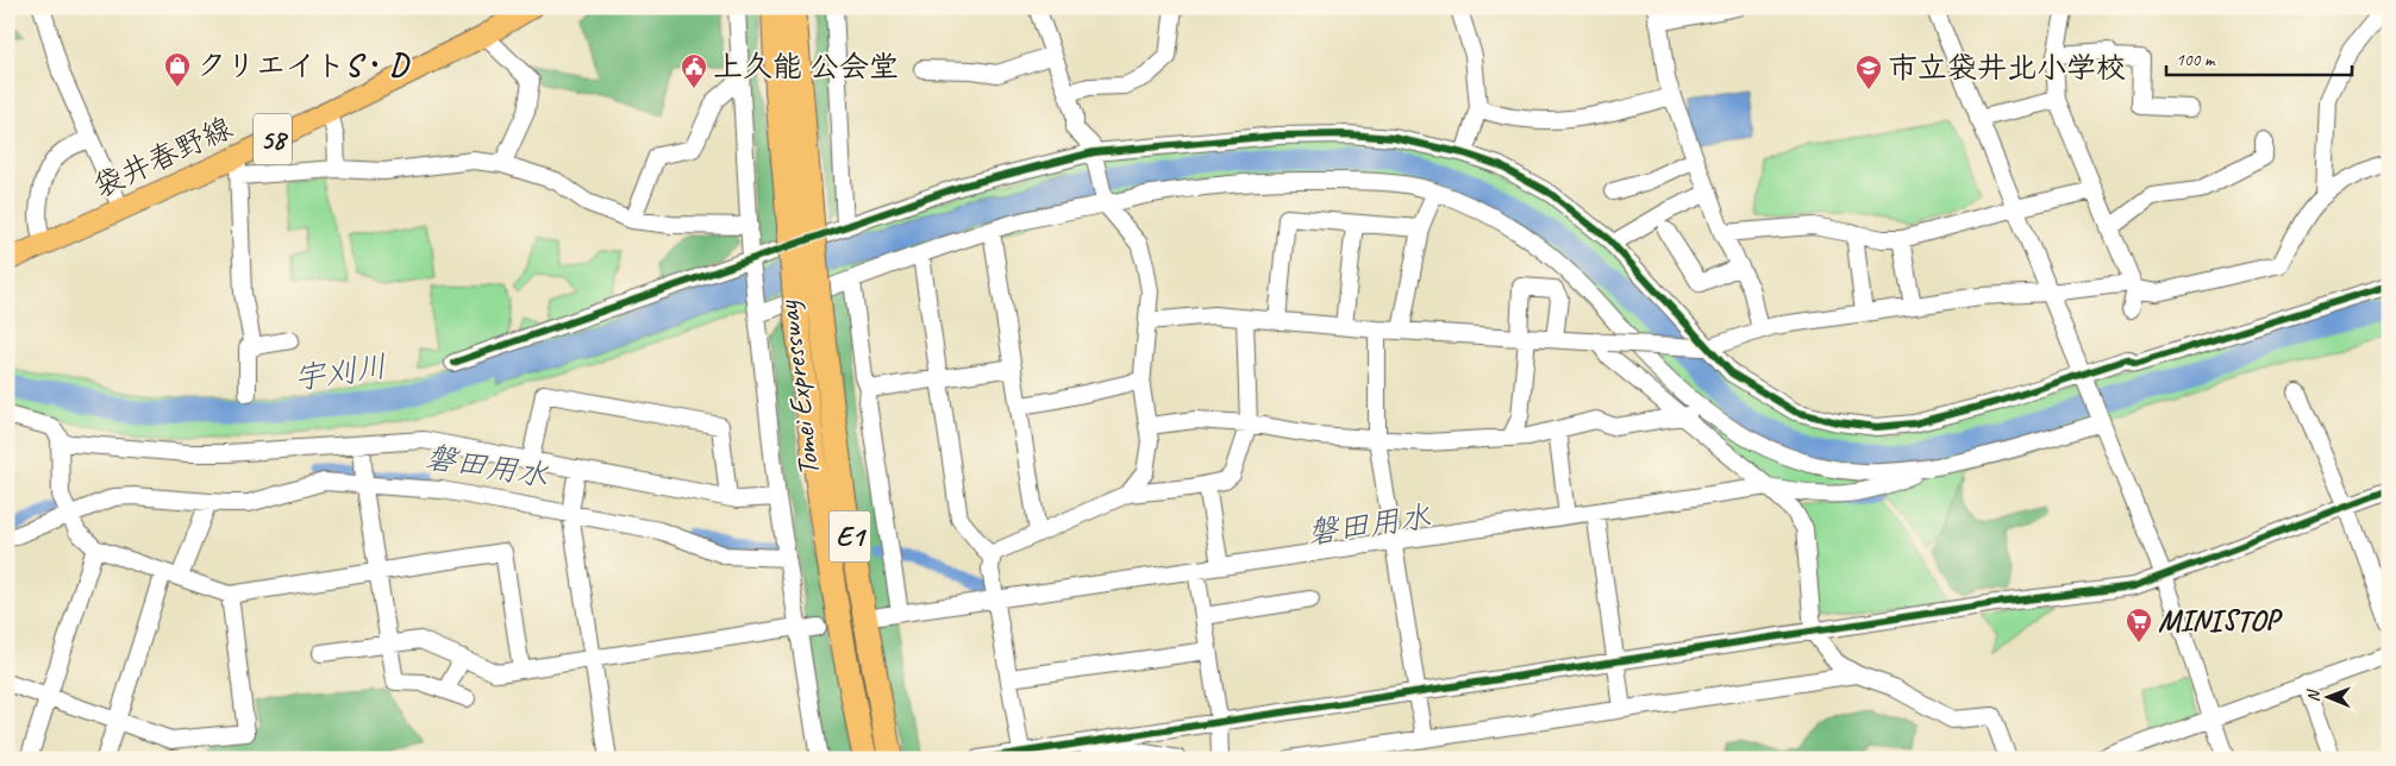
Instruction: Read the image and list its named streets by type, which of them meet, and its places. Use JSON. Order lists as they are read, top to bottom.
{
  "streets": {
    "highway": ["Tomei Expressway", "E1"],
    "main road": ["58", "袋井春野線"]
  },
  "water": ["宇刈川", "磐田用水"],
  "places": {
    "shop": ["クリエイトS・D"],
    "public building": ["上久能 公会堂"],
    "school or university": ["市立袋井北小学校"],
    "supermarket": ["MINISTOP"]
  },
  "scale_bar": "100 m",
  "north": "left"
}
